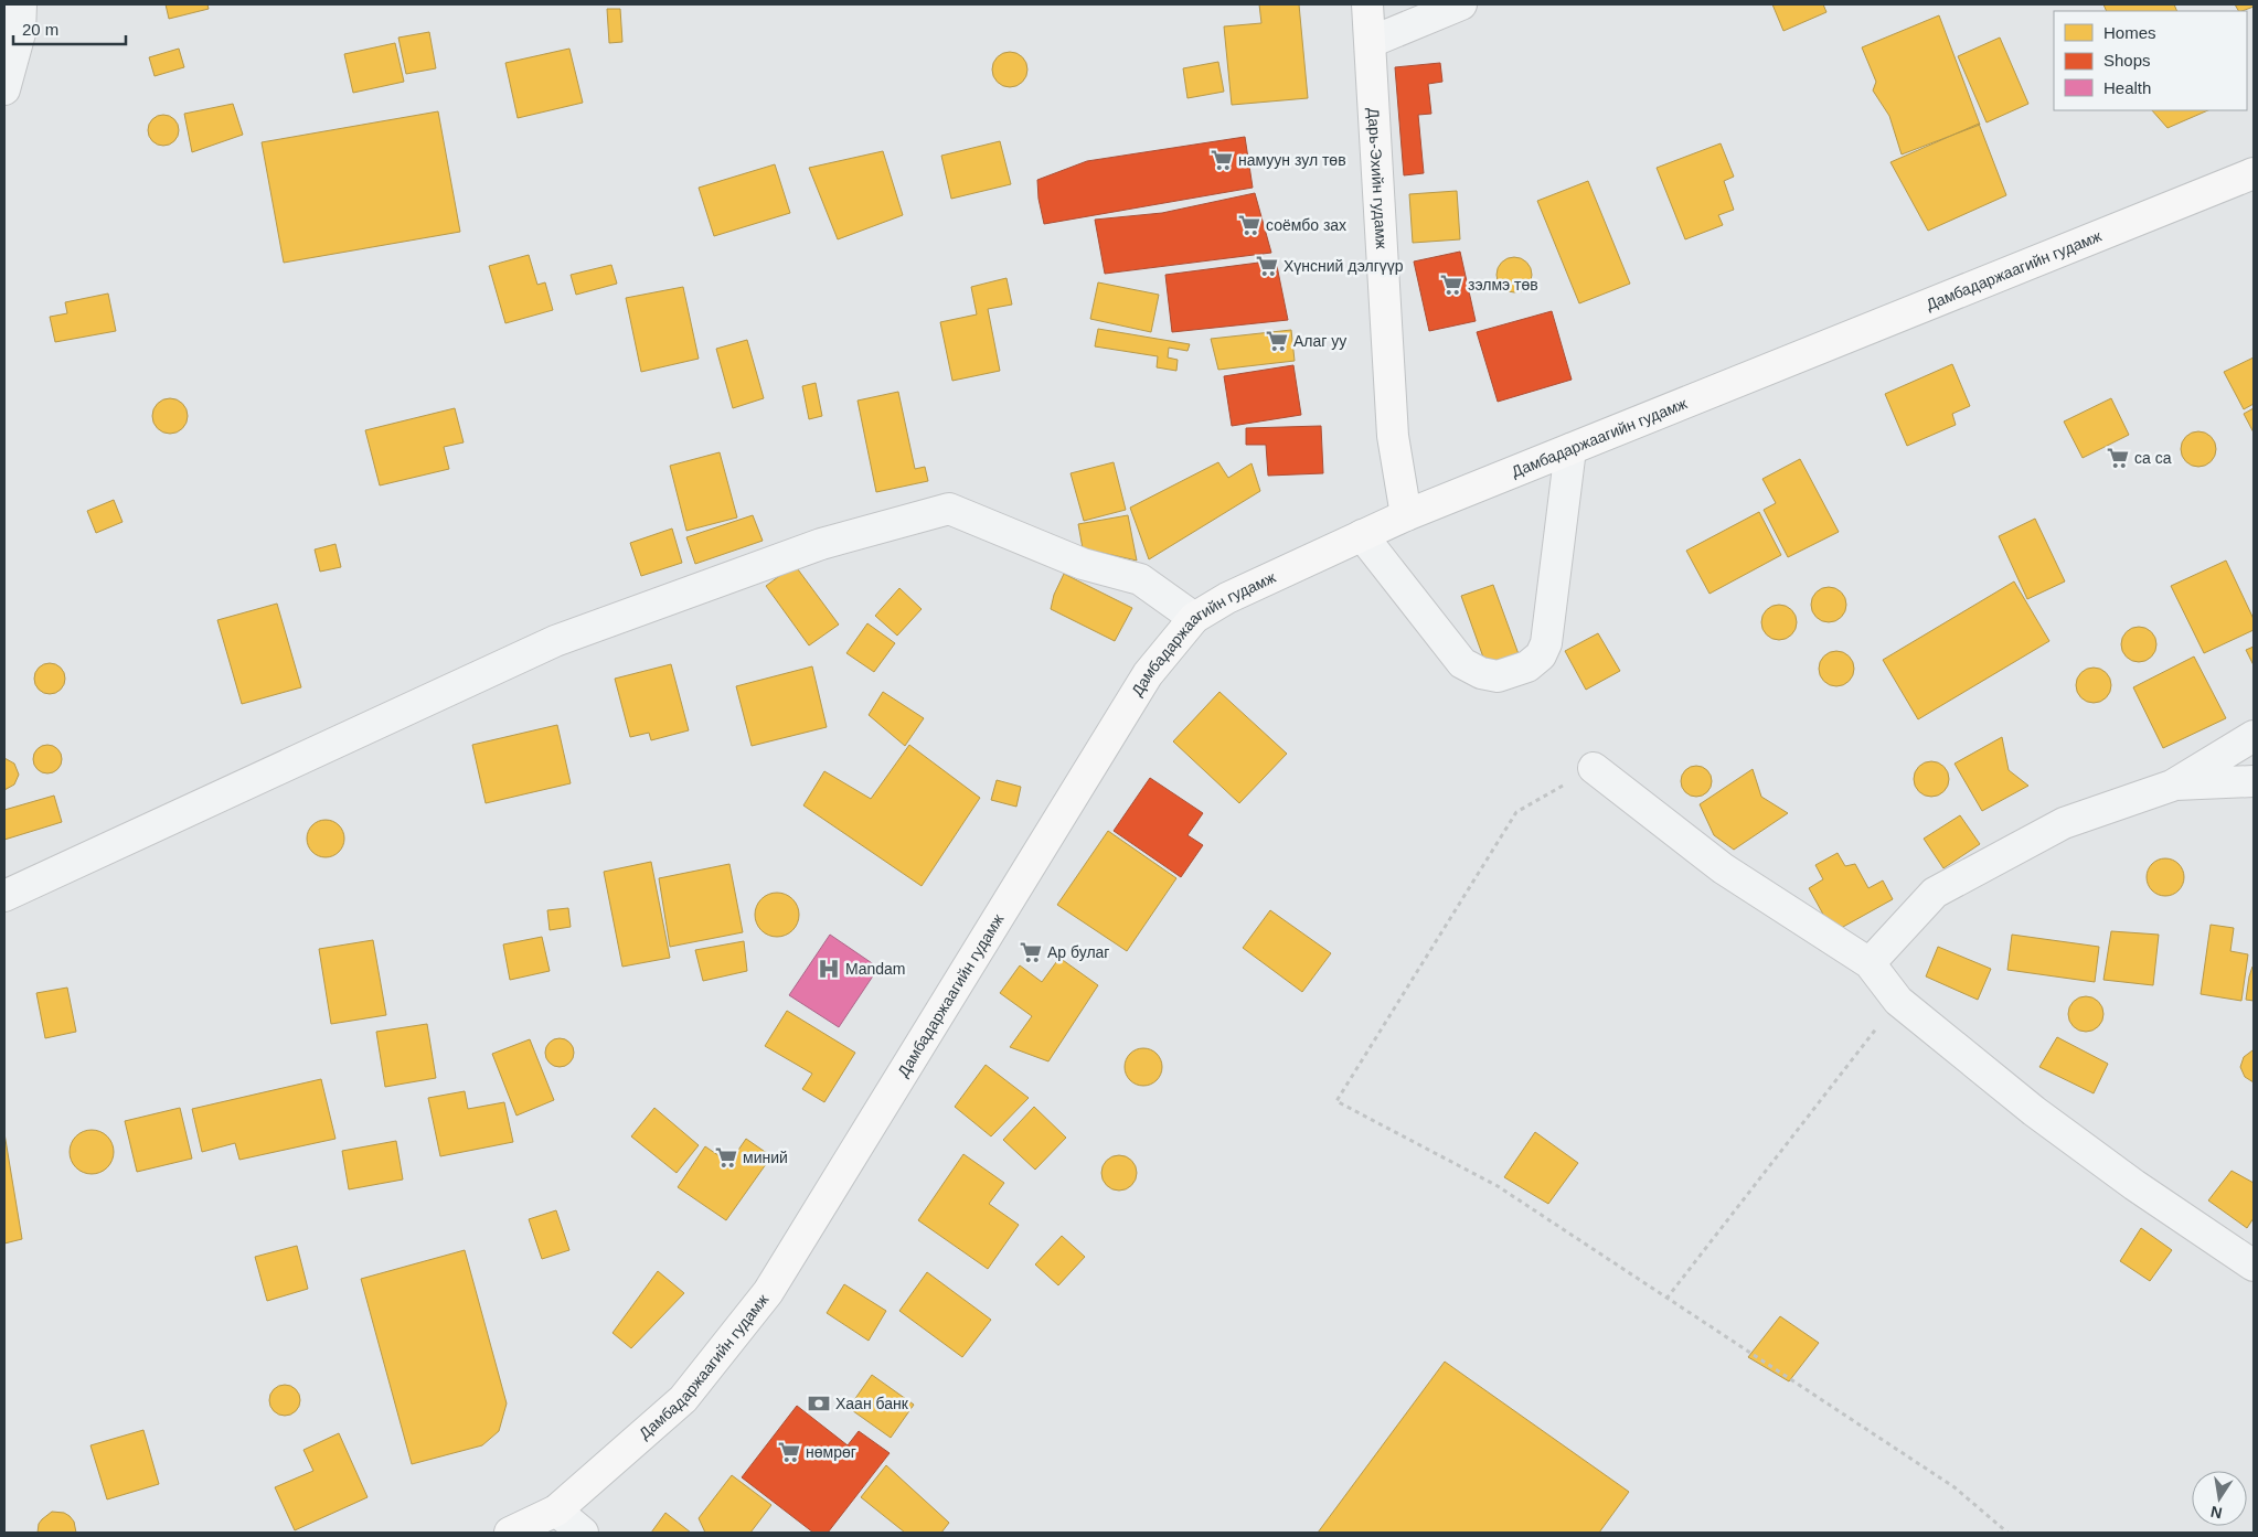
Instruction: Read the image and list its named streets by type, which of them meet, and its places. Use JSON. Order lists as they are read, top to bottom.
{
  "streets": {
    "main road": ["Дарь-Эхийн гудамж", "Дамбадаржаагийн гудамж"]
  },
  "crossings": [
    ["Дарь-Эхийн гудамж", "Дамбадаржаагийн гудамж"]
  ],
  "places": {
    "supermarket": [
      "намуун зул төв",
      "соёмбо зах",
      "Хүнсний дэлгүүр",
      "зэлмэ төв",
      "Алаг уу",
      "са са",
      "Ар булаг",
      "миний",
      "нөмрөг"
    ],
    "hospital": ["Mandam"],
    "bank": ["Хаан банк"]
  },
  "legend": ["Homes", "Shops", "Health"],
  "scale_bar": "20 m",
  "north": "bottom"
}
